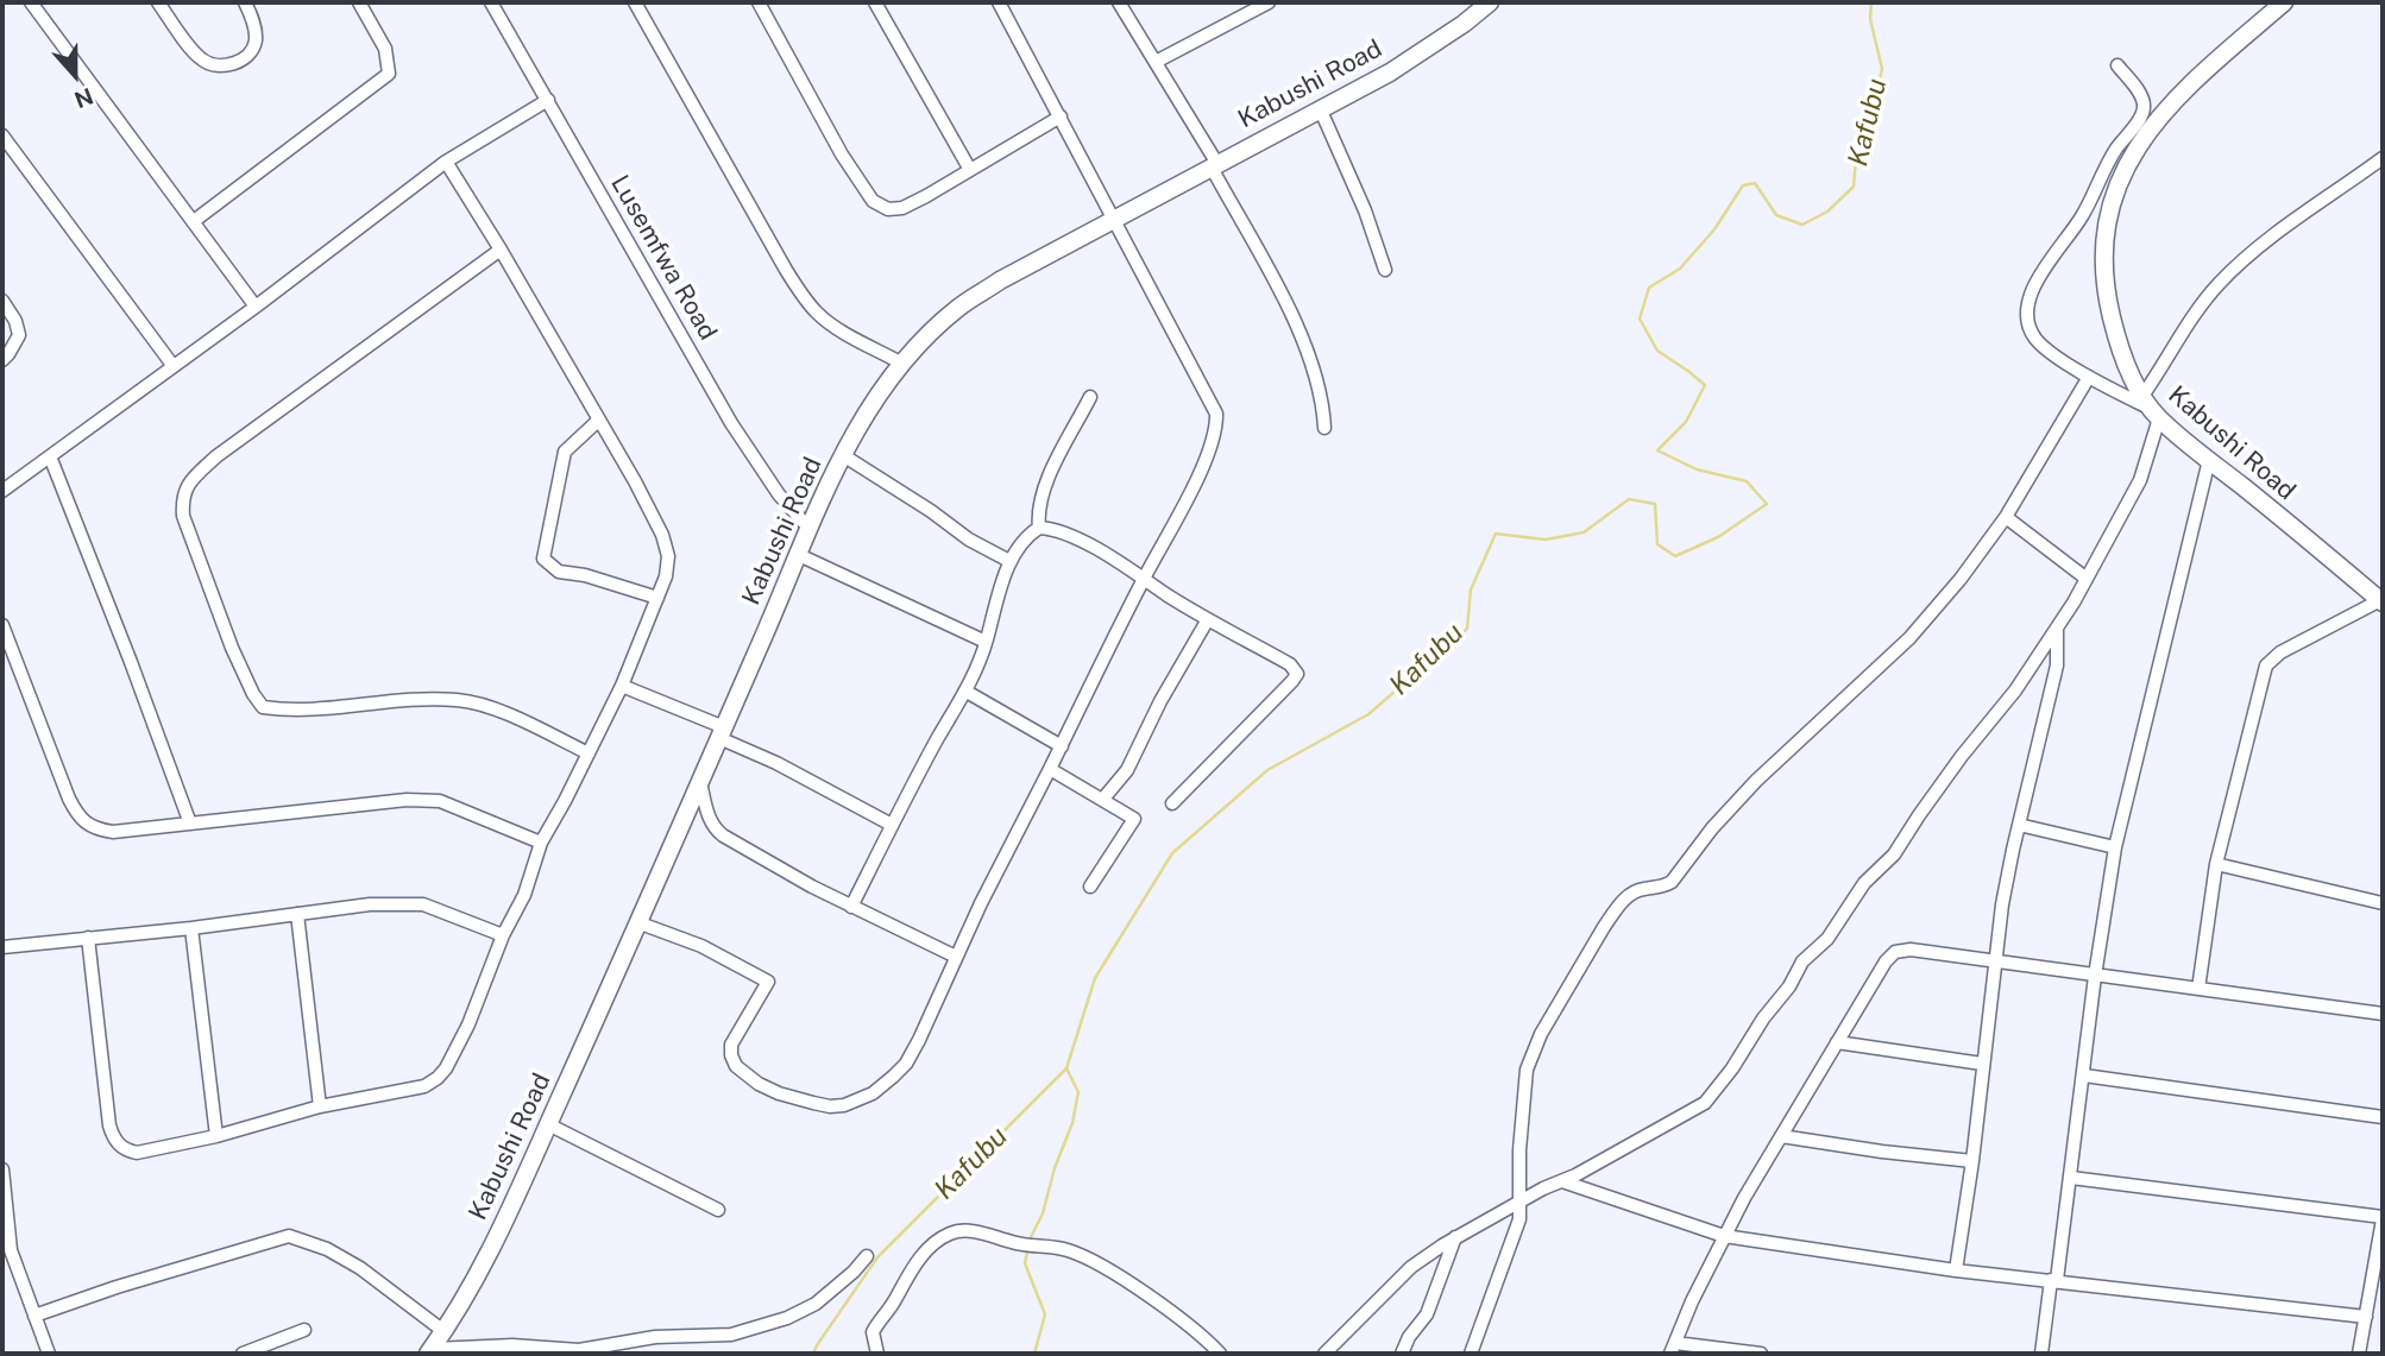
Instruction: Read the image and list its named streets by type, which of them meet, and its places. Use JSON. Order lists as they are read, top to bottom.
{
  "streets": {
    "main road": ["Kabushi Road"],
    "street": ["Lusemfwa Road"]
  },
  "crossings": [
    ["Kabushi Road", "Lusemfwa Road"]
  ],
  "water": ["Kafubu"],
  "north": "bottom"
}
